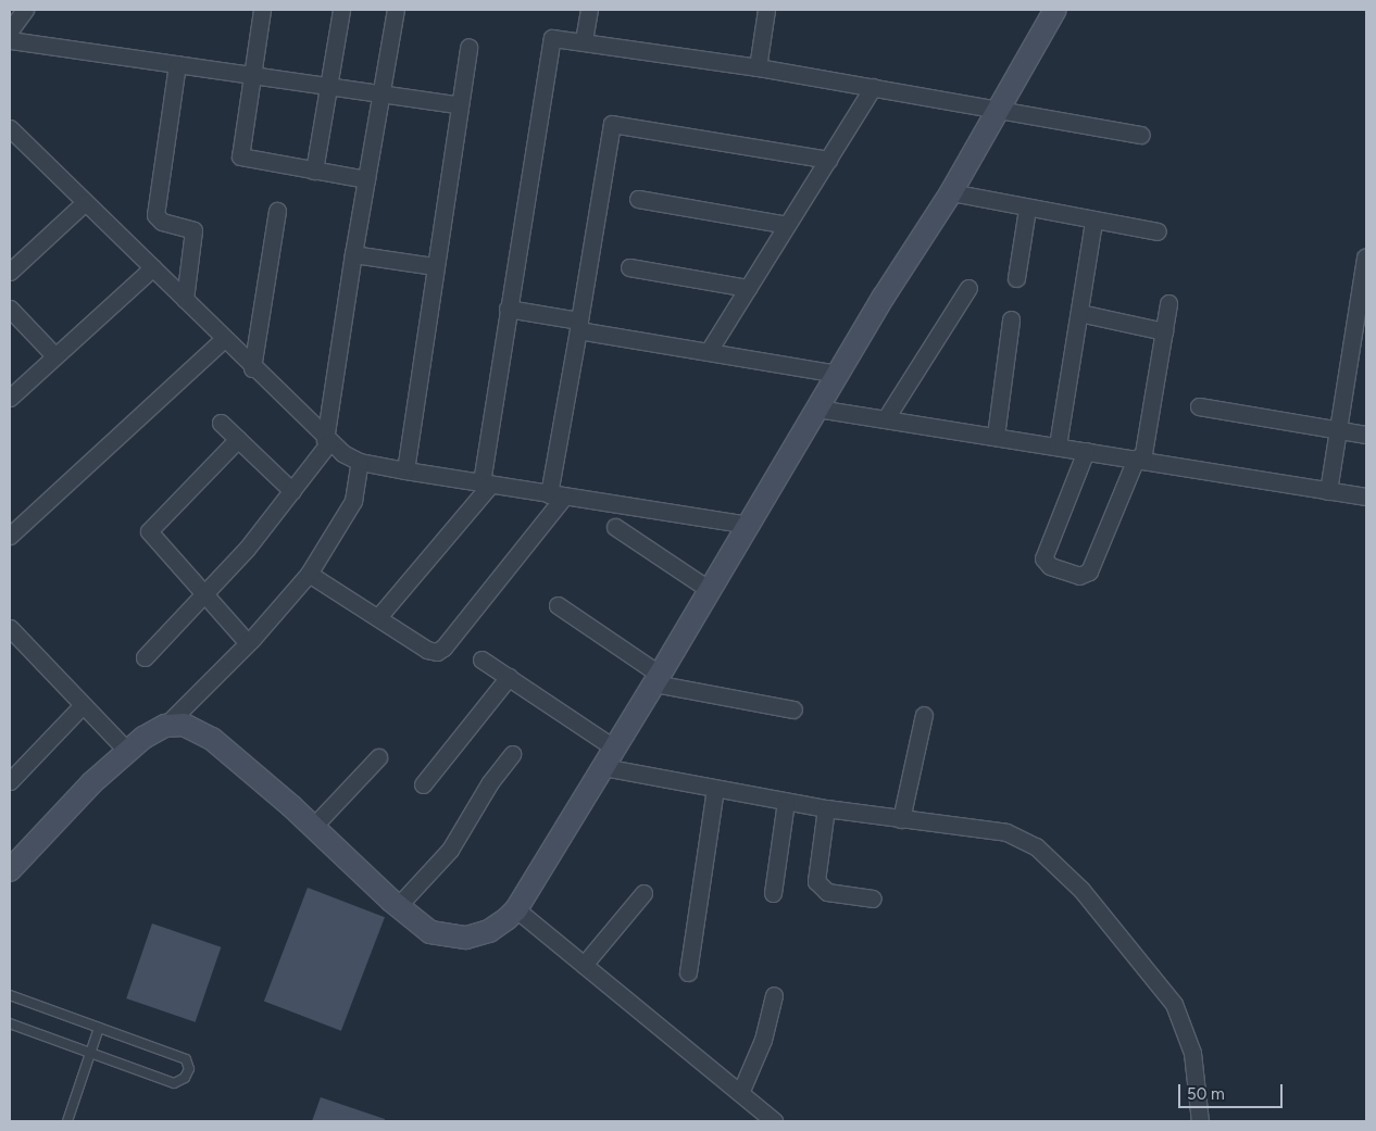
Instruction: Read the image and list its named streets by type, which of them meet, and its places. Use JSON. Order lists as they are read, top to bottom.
{
  "scale_bar": "50 m"
}
